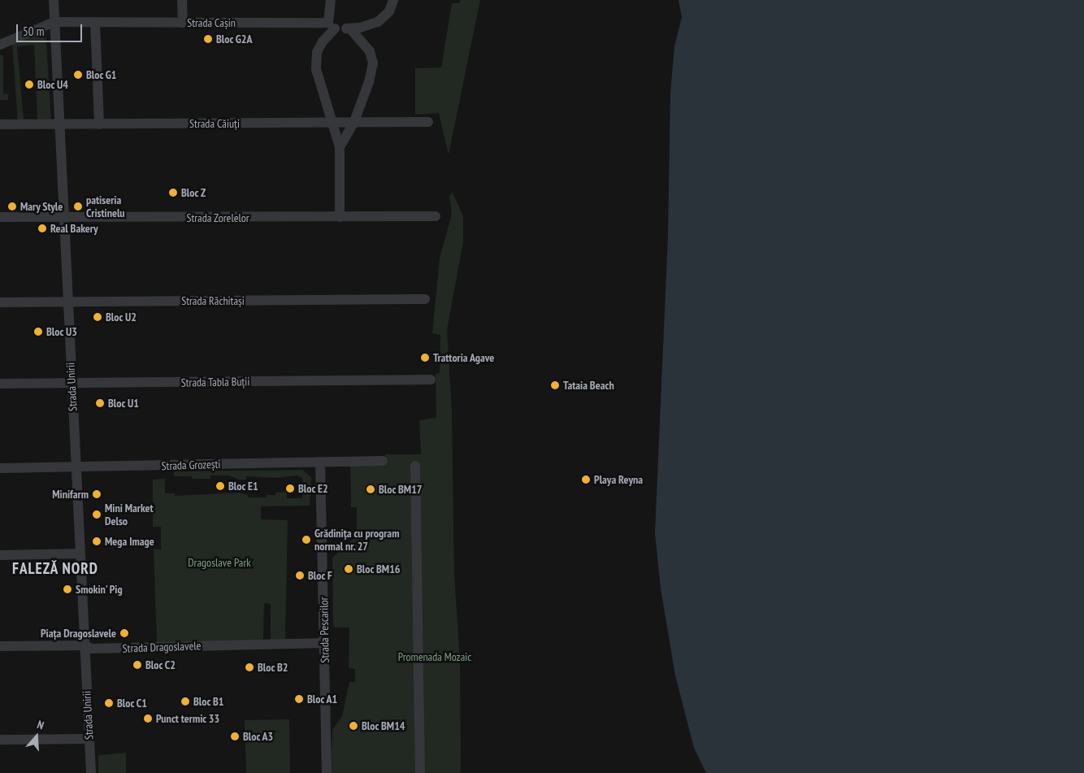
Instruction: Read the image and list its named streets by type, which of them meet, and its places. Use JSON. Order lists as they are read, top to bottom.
{
  "streets": {
    "street": [
      "Strada Cașin",
      "Strada Căiuți",
      "Strada Zorelelor",
      "Strada Răchitași",
      "Strada Tabla Buții",
      "Strada Unirii",
      "Strada Grozești",
      "Strada Pescarilor",
      "Strada Dragoslavele"
    ]
  },
  "crossings": [
    ["Strada Cașin", "Strada Unirii"],
    ["Strada Căiuți", "Strada Unirii"],
    ["Strada Zorelelor", "Strada Unirii"],
    ["Strada Răchitași", "Strada Unirii"],
    ["Strada Tabla Buții", "Strada Unirii"],
    ["Strada Unirii", "Strada Grozești"],
    ["Strada Unirii", "Strada Dragoslavele"],
    ["Strada Grozești", "Strada Pescarilor"],
    ["Strada Pescarilor", "Strada Dragoslavele"]
  ],
  "districts": ["FALEZĂ NORD"],
  "parks": ["Dragoslave Park", "Promenada Mozaic"],
  "places": [
    "Bloc G2A",
    "Bloc G1",
    "Bloc U4",
    "Bloc Z",
    "Mary Style",
    "patiseria Cristinelu",
    "Real Bakery",
    "Bloc U2",
    "Bloc U3",
    "Trattoria Agave",
    "Tataia Beach",
    "Bloc U1",
    "Playa Reyna",
    "Bloc E1",
    "Bloc E2",
    "Bloc BM17",
    "Minifarm",
    "Mini Market Delso",
    "Grădinița cu program normal nr. 27",
    "Mega Image",
    "Bloc BM16",
    "Bloc F",
    "Smokin' Pig",
    "Piața Dragoslavele",
    "Bloc C2",
    "Bloc B2",
    "Bloc A1",
    "Bloc B1",
    "Bloc C1",
    "Punct termic 33",
    "Bloc BM14",
    "Bloc A3"
  ],
  "scale_bar": "50 m",
  "north": "top"
}
